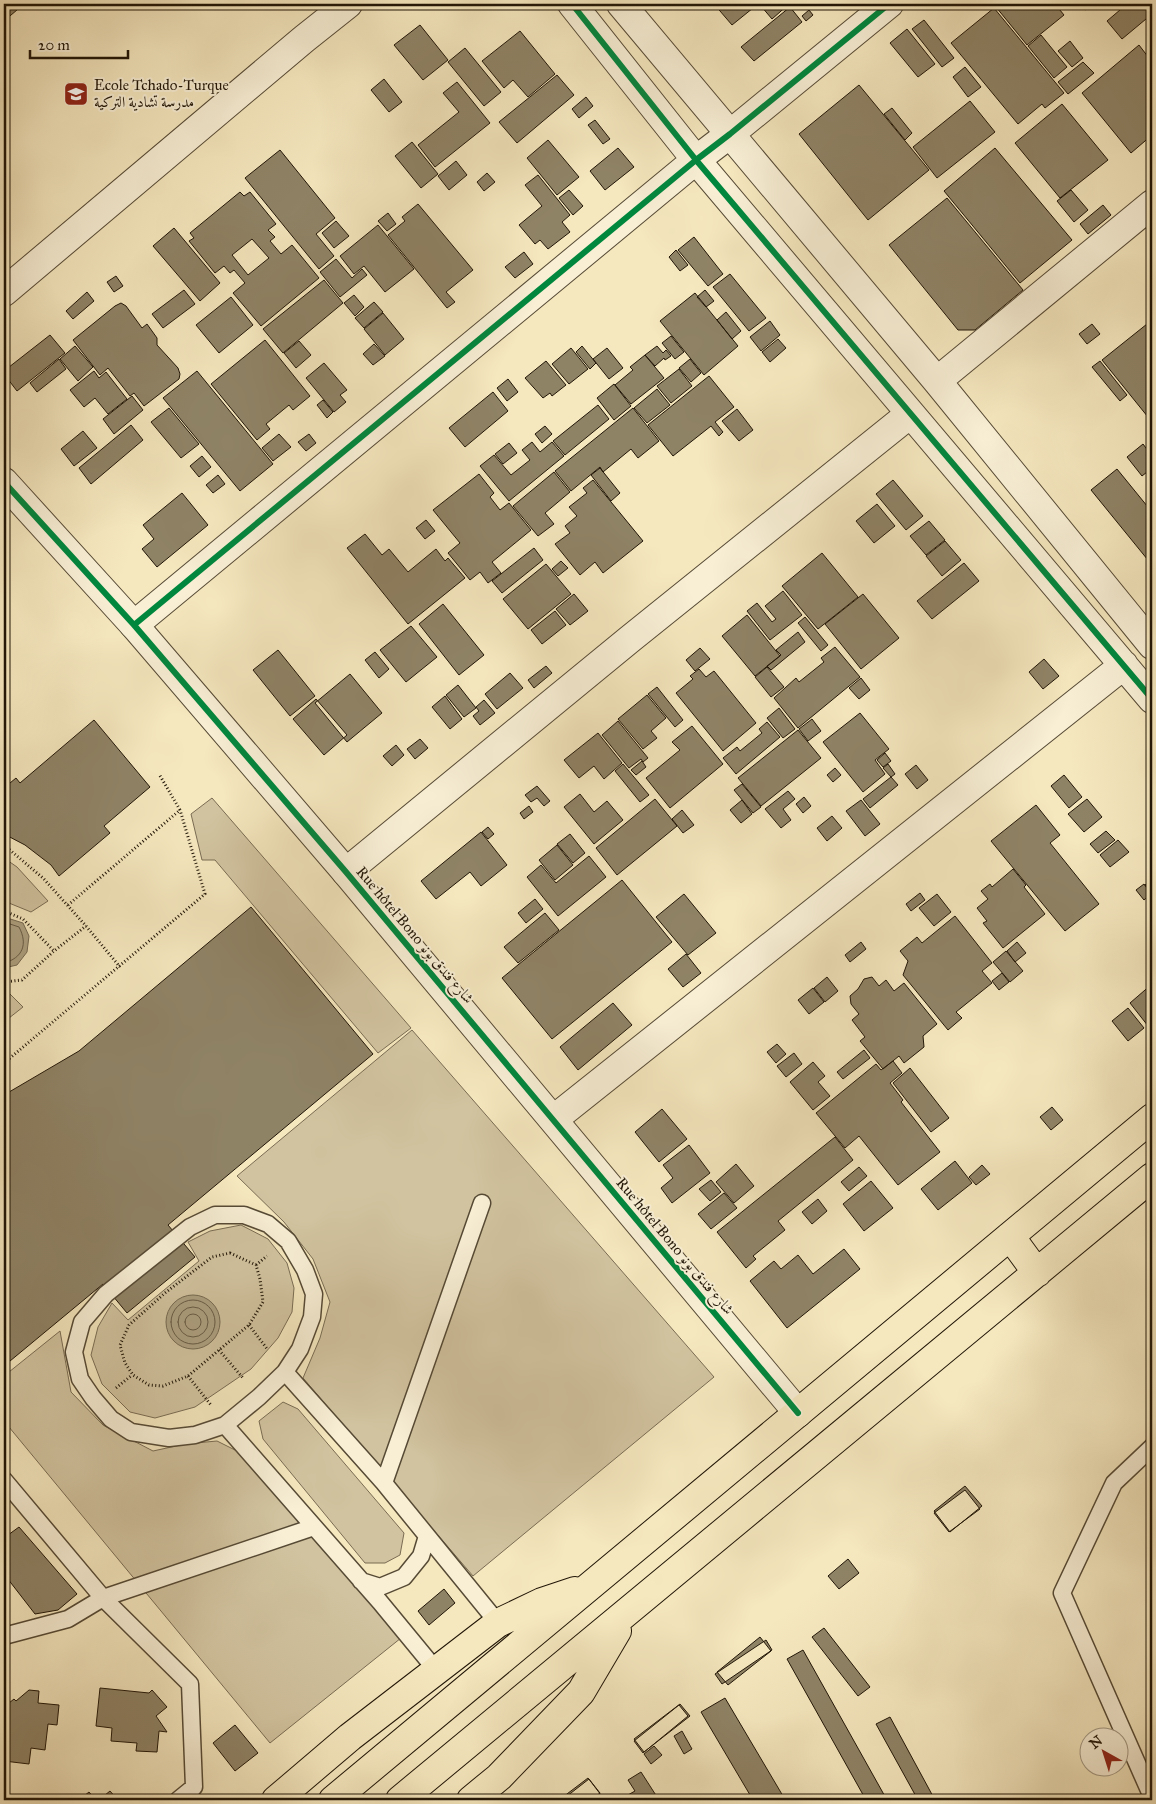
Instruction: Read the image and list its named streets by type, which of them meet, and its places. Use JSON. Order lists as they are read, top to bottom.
{
  "streets": {
    "street": ["Rue hôtel Bono شارع فندق بونو"]
  },
  "places": {
    "school or university": ["Ecole Tchado-Turque مدرسة تشادية التركية"]
  },
  "scale_bar": "20 m",
  "north": "top left"
}
